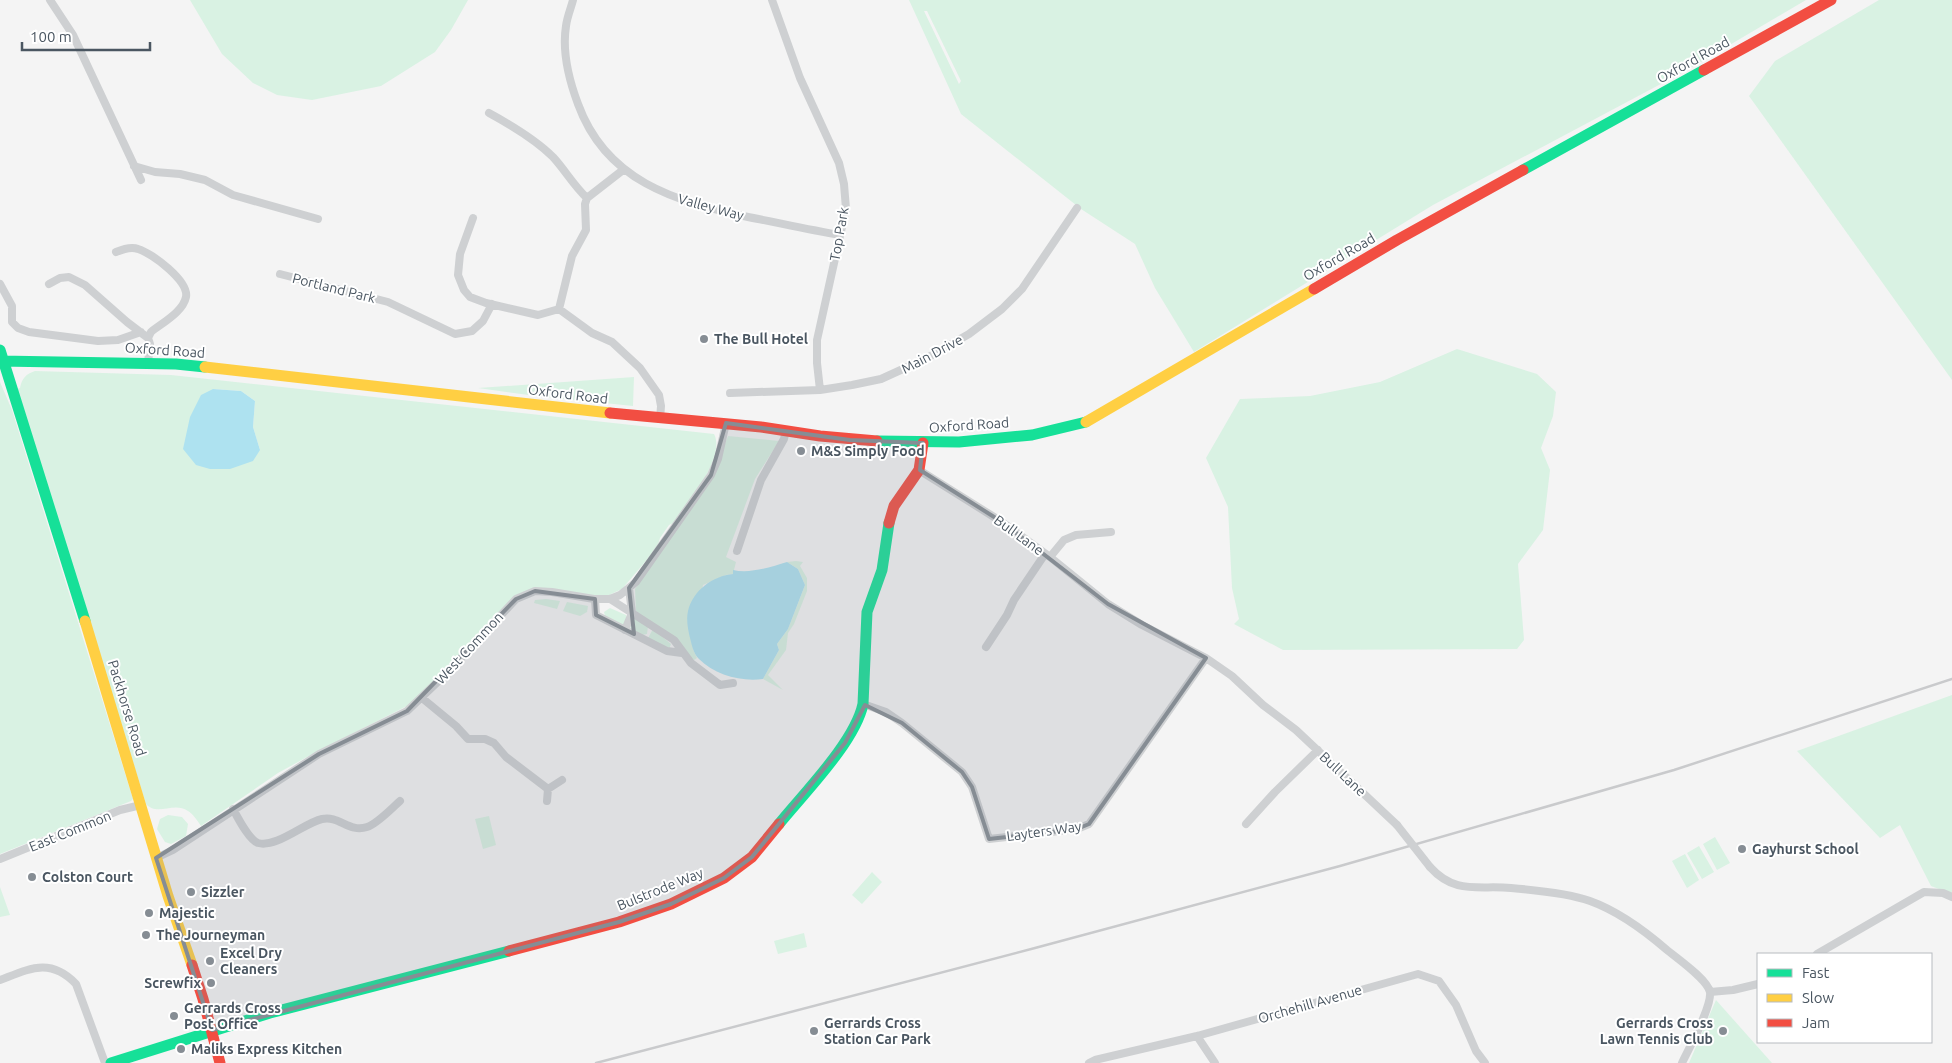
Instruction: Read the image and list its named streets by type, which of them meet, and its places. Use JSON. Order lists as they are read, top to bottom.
{
  "streets": {
    "main road": ["Oxford Road", "Packhorse Road", "Bulstrode Way"],
    "street": [
      "Valley Way",
      "Top Park",
      "Portland Park",
      "Main Drive",
      "Bull Lane",
      "West Common",
      "East Common",
      "Layters Way",
      "Orchehill Avenue"
    ]
  },
  "crossings": [
    ["Oxford Road", "Packhorse Road"],
    ["Oxford Road", "Bulstrode Way"],
    ["Valley Way", "Top Park"],
    ["Top Park", "Main Drive"],
    ["Bull Lane", "Layters Way"],
    ["Bull Lane", "Bulstrode Way"],
    ["West Common", "Packhorse Road"],
    ["Packhorse Road", "East Common"],
    ["Packhorse Road", "Bulstrode Way"],
    ["Layters Way", "Bulstrode Way"]
  ],
  "places": [
    "The Bull Hotel",
    "M&S Simply Food",
    "Gayhurst School",
    "Colston Court",
    "Sizzler",
    "Majestic",
    "The Journeyman",
    "Excel Dry Cleaners",
    "Screwfix",
    "Gerrards Cross Post Office",
    "Gerrards Cross Station Car Park",
    "Gerrards Cross Lawn Tennis Club",
    "Maliks Express Kitchen"
  ],
  "legend": ["Fast", "Slow", "Jam"],
  "scale_bar": "100 m"
}
